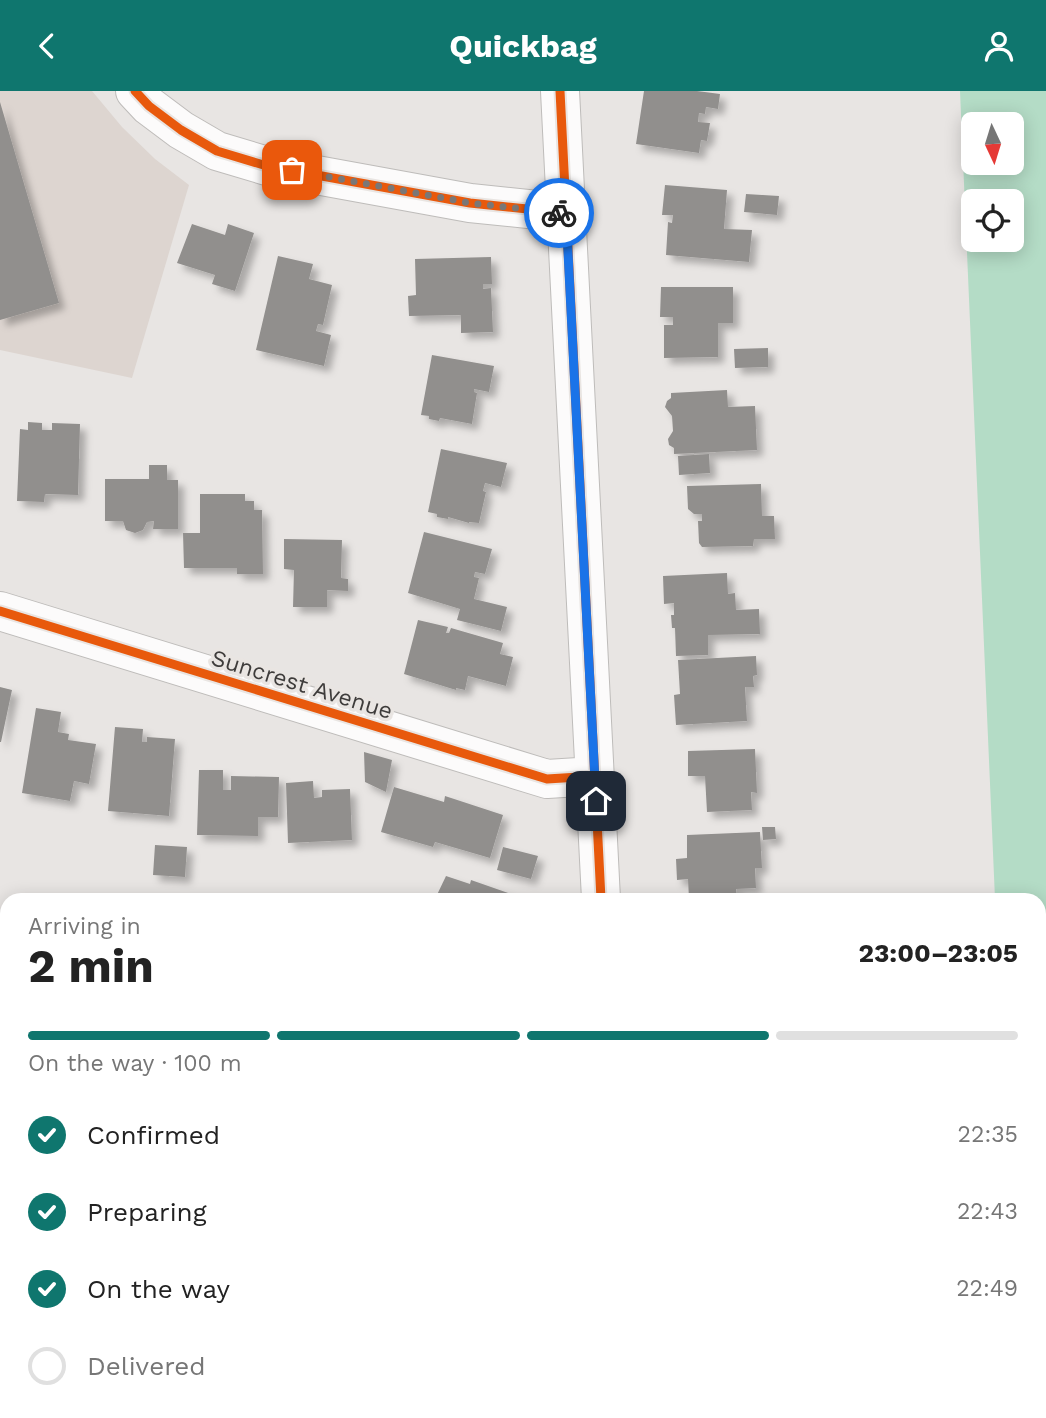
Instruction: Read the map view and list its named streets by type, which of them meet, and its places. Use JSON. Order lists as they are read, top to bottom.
{
  "streets": {
    "street": ["Suncrest Avenue"]
  },
  "north": "bottom",
  "page": {
    "header": "Quickbag",
    "heading": ["2 min", "Arriving in", "23:00–23:05"],
    "bar": "On the way · 100 m",
    "list": [
      ["Confirmed", "22:35"],
      ["Preparing", "22:43"],
      ["On the way", "22:49"],
      "Delivered"
    ]
  }
}
